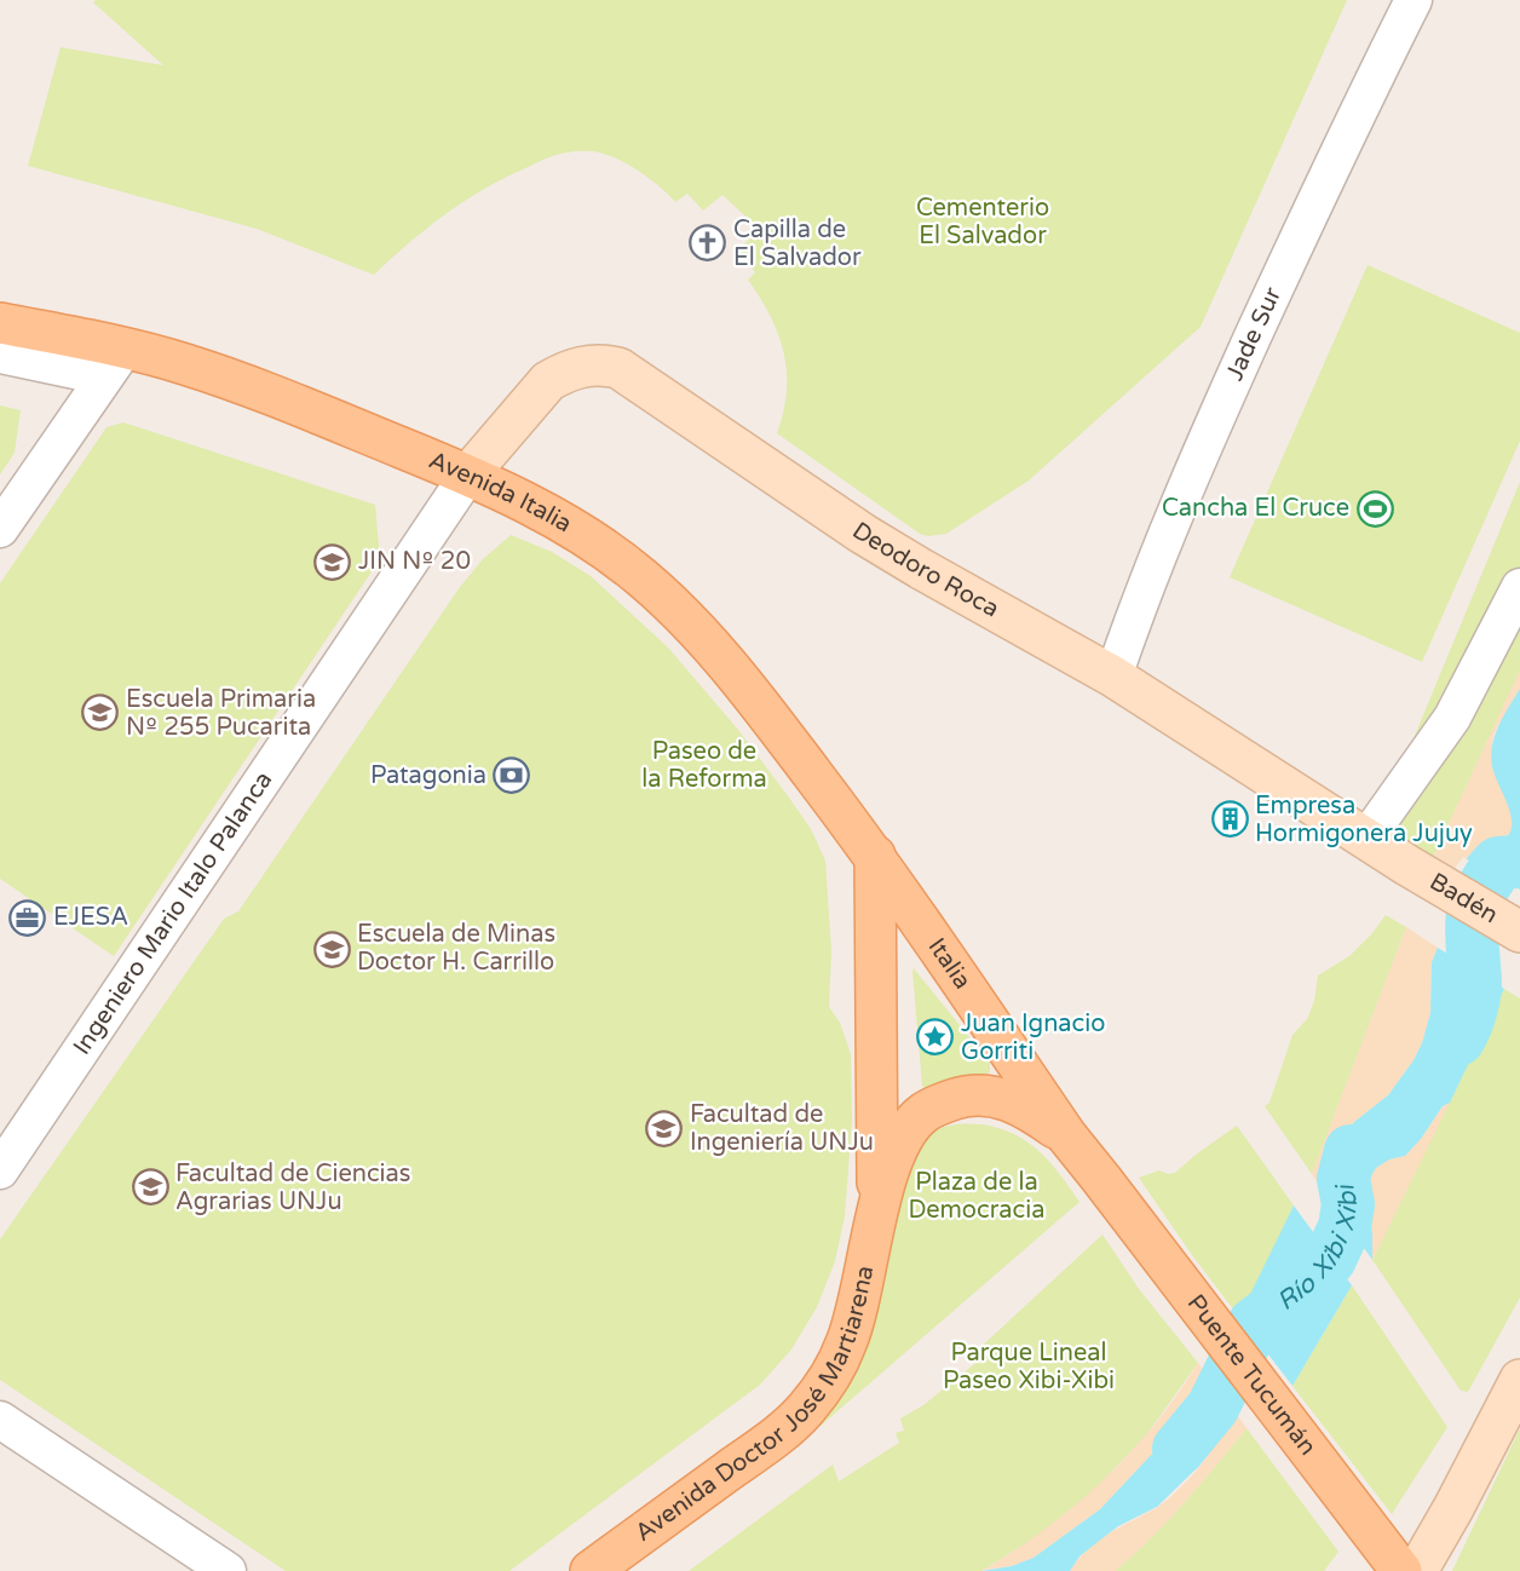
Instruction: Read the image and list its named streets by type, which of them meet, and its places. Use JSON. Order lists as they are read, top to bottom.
{
  "streets": {
    "main road": [
      "Avenida Italia",
      "Italia",
      "Puente Tucumán",
      "Avenida Doctor José Martiarena"
    ],
    "street": [
      "Jade Sur",
      "Deodoro Roca",
      "Badén",
      "Ingeniero Mario Italo Palanca"
    ]
  },
  "crossings": [
    ["Jade Sur", "Deodoro Roca"],
    ["Avenida Italia", "Deodoro Roca"],
    ["Avenida Italia", "Ingeniero Mario Italo Palanca"],
    ["Avenida Italia", "Italia"],
    ["Deodoro Roca", "Badén"],
    ["Deodoro Roca", "Ingeniero Mario Italo Palanca"],
    ["Italia", "Puente Tucumán"]
  ],
  "water": ["Río Xibi Xibi"],
  "parks": [
    "Cementerio El Salvador",
    "Paseo de la Reforma",
    "Plaza de la Democracia",
    "Parque Lineal Paseo Xibi-Xibi"
  ],
  "places": {
    "church": ["Capilla de El Salvador"],
    "sports": ["Cancha El Cruce"],
    "school or university": [
      "JIN Nº 20",
      "Escuela Primaria Nº 255 Pucarita",
      "Escuela de Minas Doctor H. Carrillo",
      "Facultad de Ingeniería UNJu",
      "Facultad de Ciencias Agrarias UNJu"
    ],
    "bank": ["Patagonia"],
    "building": ["Empresa Hormigonera Jujuy"],
    "office": ["EJESA"],
    "place": ["Juan Ignacio Gorriti"]
  }
}
